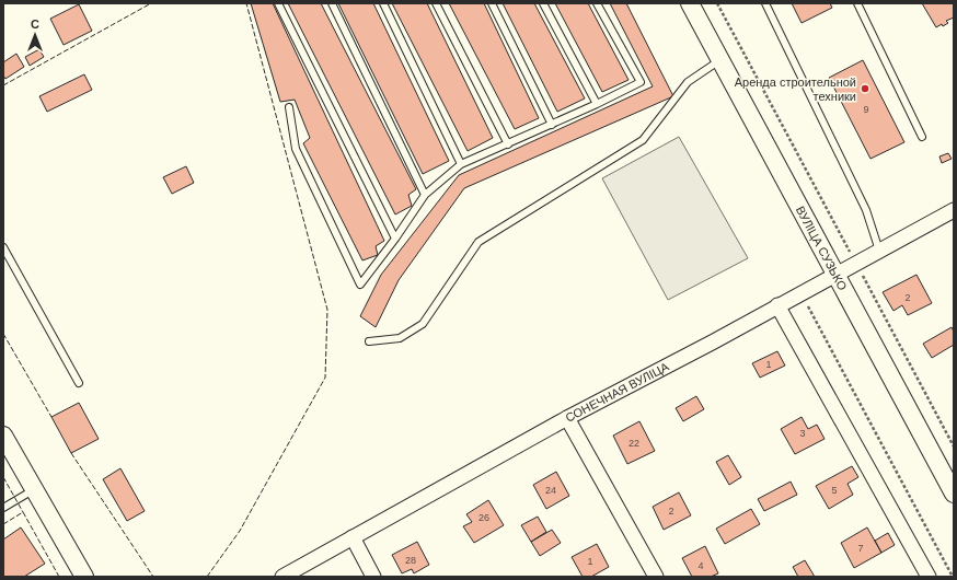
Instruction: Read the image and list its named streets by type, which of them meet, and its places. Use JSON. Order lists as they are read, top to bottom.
{
  "streets": {
    "street": ["ВУЛІЦА СУЗЬКО", "СОНЕЧНАЯ ВУЛІЦА"]
  },
  "crossings": [
    ["ВУЛІЦА СУЗЬКО", "СОНЕЧНАЯ ВУЛІЦА"]
  ],
  "places": ["Аренда строительной техники"],
  "house_numbers": [
    "9",
    "2",
    "1",
    "3",
    "22",
    "24",
    "5",
    "2",
    "26",
    "7",
    "28",
    "1",
    "4"
  ],
  "north": "top"
}
